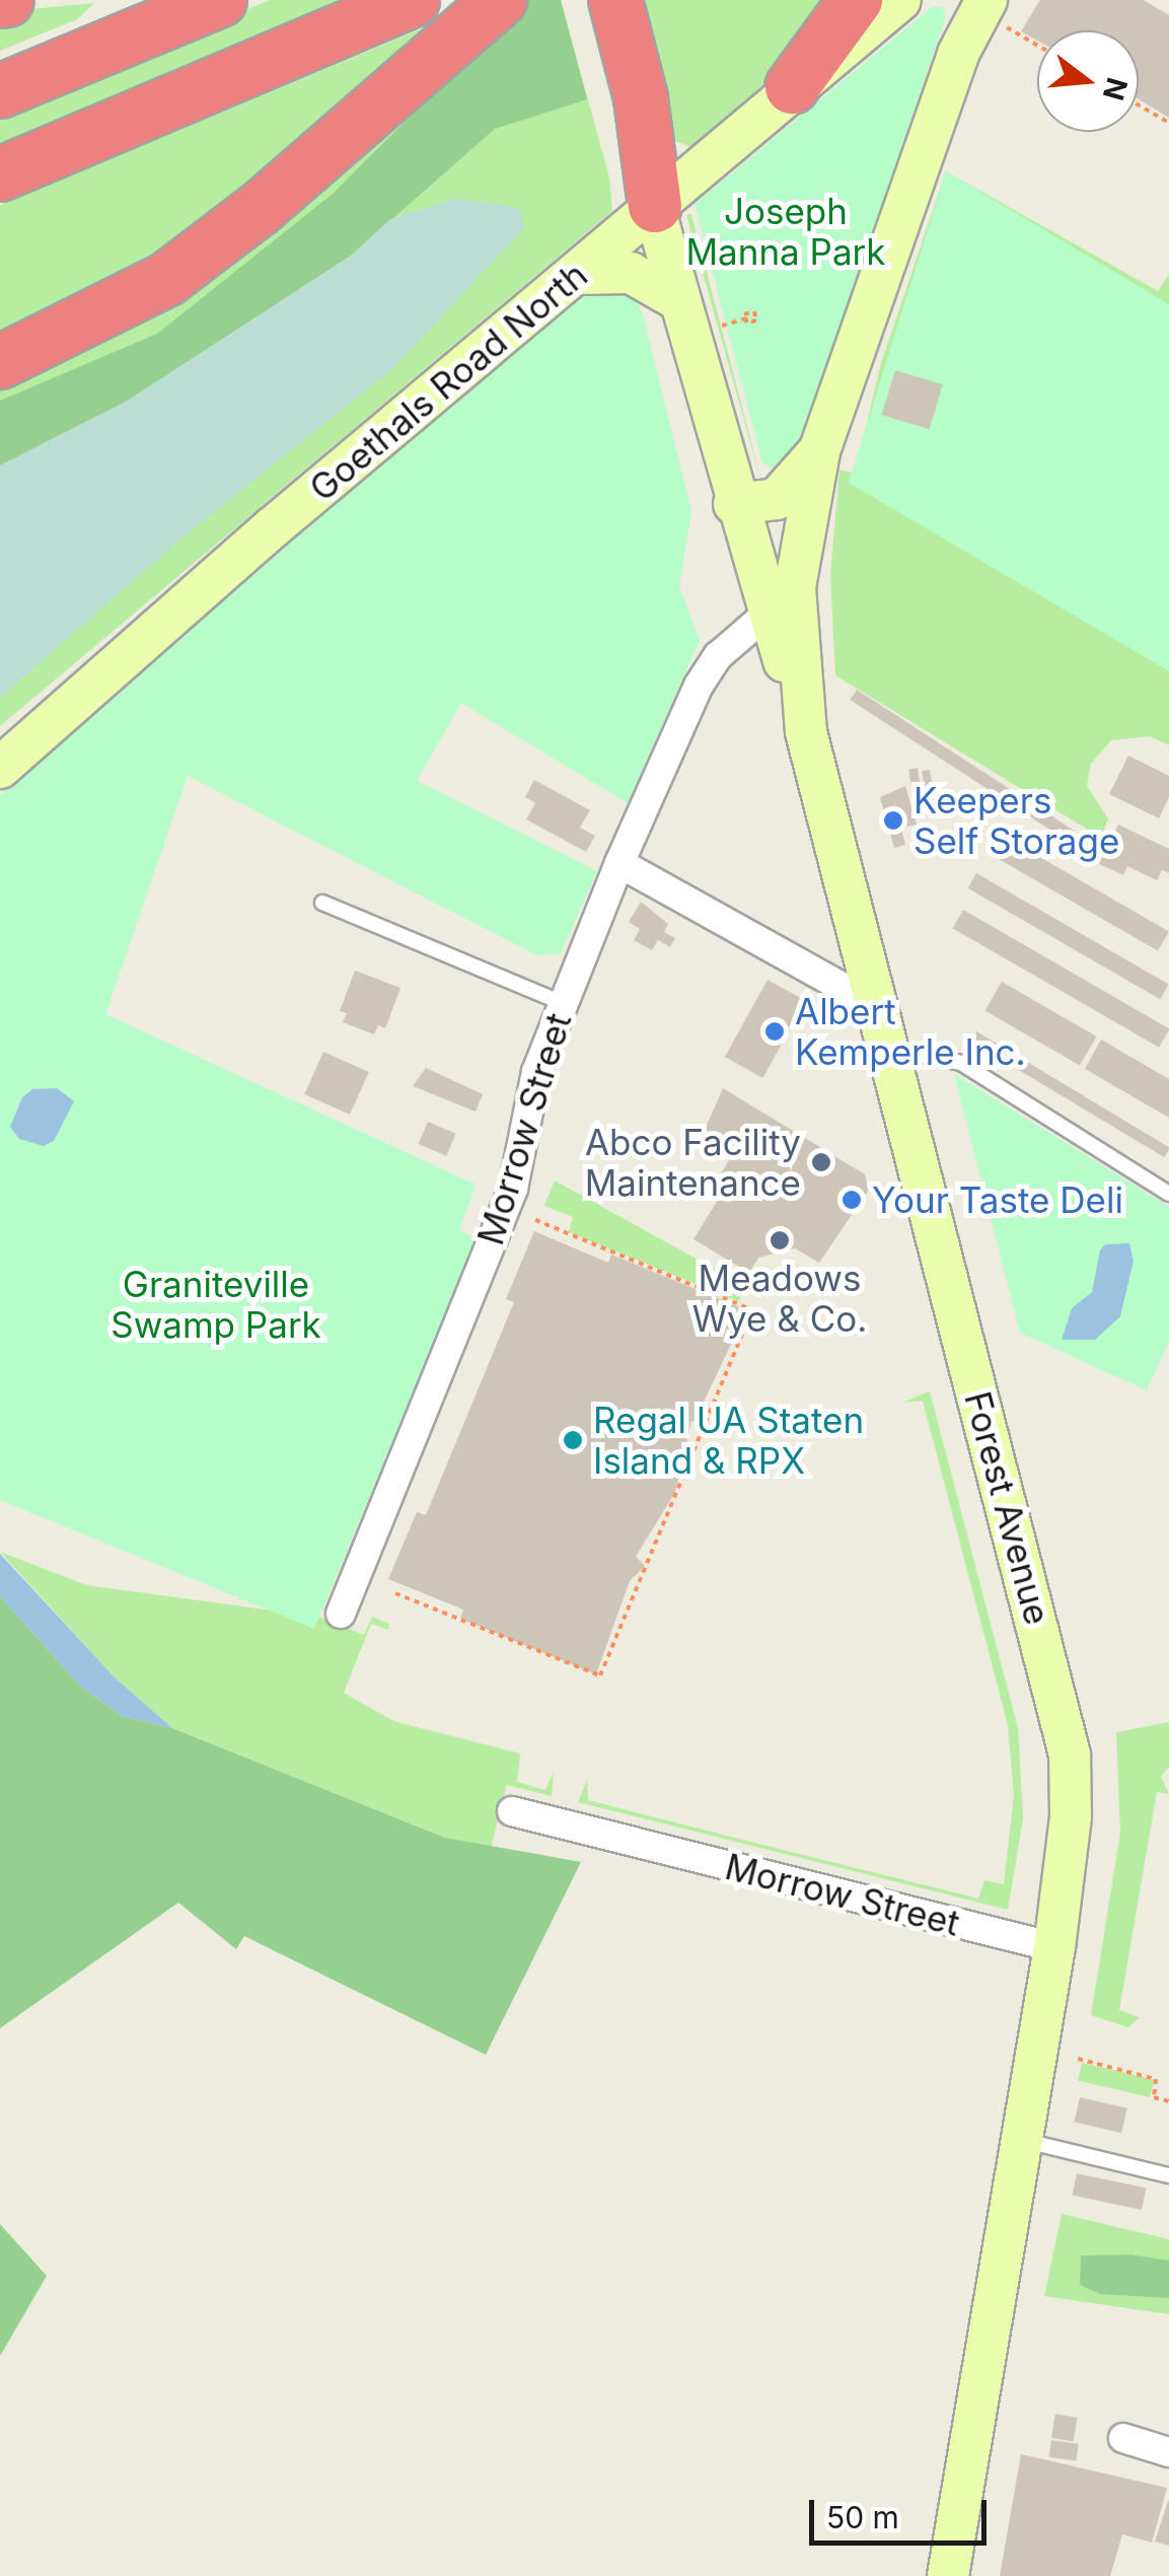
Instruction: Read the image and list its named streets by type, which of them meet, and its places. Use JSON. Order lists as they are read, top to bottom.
{
  "streets": {
    "main road": ["Goethals Road North", "Forest Avenue"],
    "street": ["Morrow Street"]
  },
  "crossings": [
    ["Morrow Street", "Forest Avenue"]
  ],
  "parks": ["Joseph Manna Park", "Graniteville Swamp Park"],
  "places": [
    "Keepers Self Storage",
    "Albert Kemperle Inc.",
    "Abco Facility Maintenance",
    "Your Taste Deli",
    "Meadows Wye & Co.",
    "Regal UA Staten Island & RPX"
  ],
  "scale_bar": "50 m",
  "north": "right"
}
